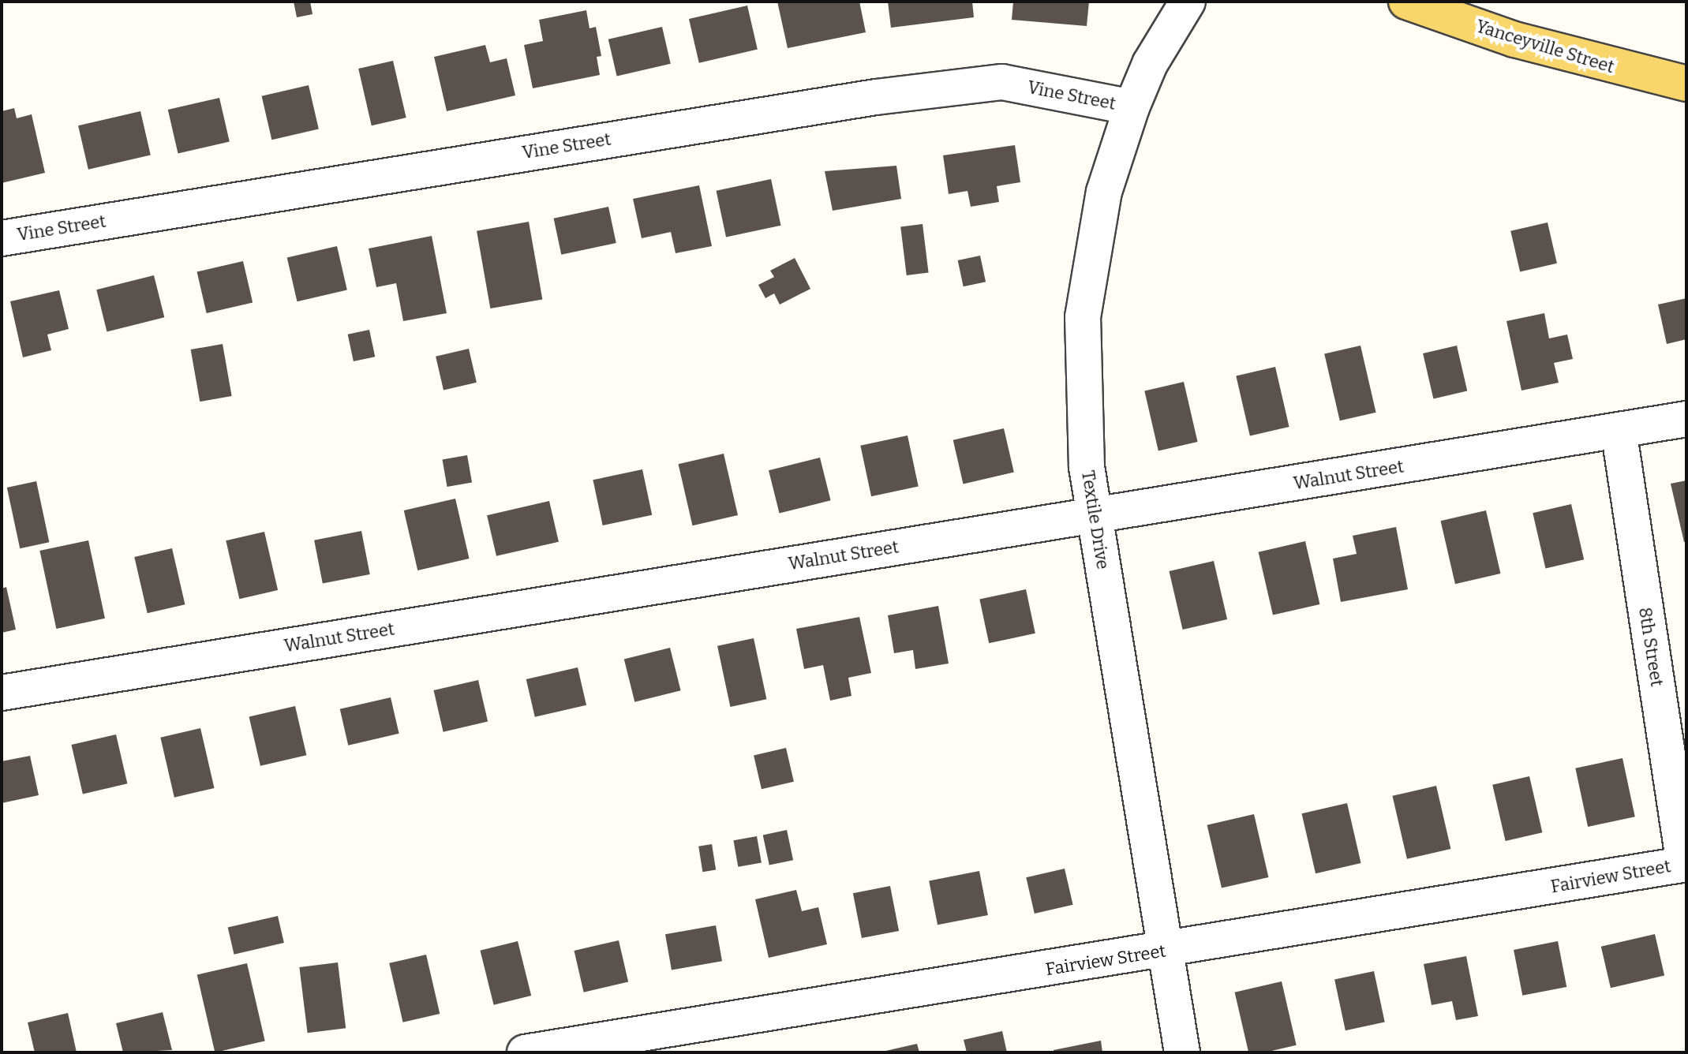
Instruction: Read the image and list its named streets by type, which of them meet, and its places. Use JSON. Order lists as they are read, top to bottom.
{
  "streets": {
    "main road": ["Yanceyville Street"],
    "street": [
      "Vine Street",
      "Walnut Street",
      "Textile Drive",
      "8th Street",
      "Fairview Street"
    ]
  },
  "crossings": [
    ["Vine Street", "Textile Drive"],
    ["Walnut Street", "Textile Drive"],
    ["Walnut Street", "8th Street"],
    ["Textile Drive", "Fairview Street"],
    ["8th Street", "Fairview Street"]
  ]
}
